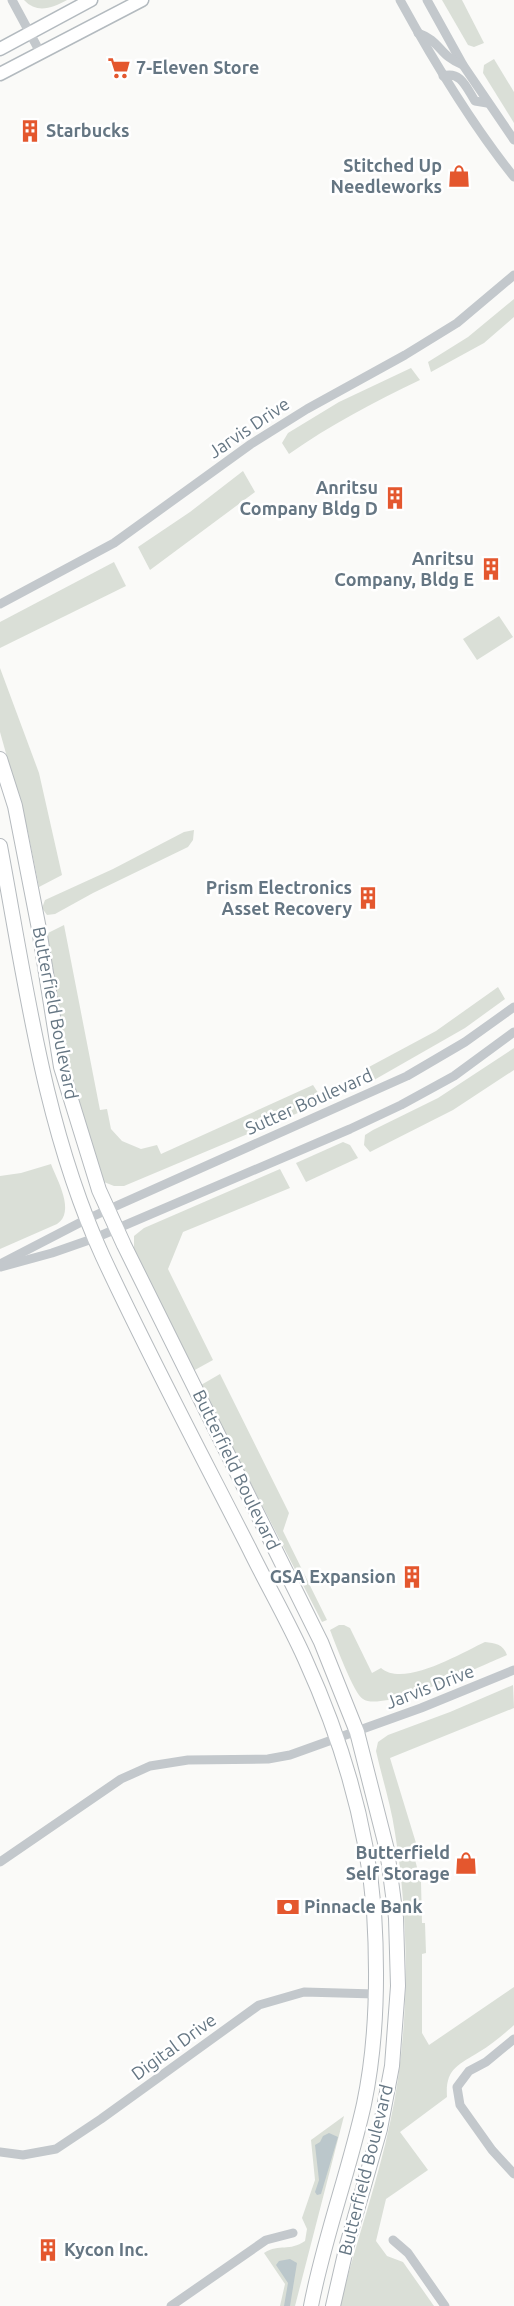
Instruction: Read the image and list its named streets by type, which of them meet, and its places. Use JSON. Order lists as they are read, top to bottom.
{
  "streets": {
    "main road": ["Butterfield Boulevard"],
    "street": ["Jarvis Drive", "Sutter Boulevard", "Digital Drive"]
  },
  "crossings": [
    ["Jarvis Drive", "Butterfield Boulevard"],
    ["Butterfield Boulevard", "Sutter Boulevard"],
    ["Butterfield Boulevard", "Digital Drive"]
  ],
  "places": {
    "supermarket": ["7-Eleven Store"],
    "building": [
      "Starbucks",
      "Anritsu Company Bldg D",
      "Anritsu Company, Bldg E",
      "Prism Electronics Asset Recovery",
      "GSA Expansion",
      "Kycon Inc."
    ],
    "shop": ["Stitched Up Needleworks", "Butterfield Self Storage"],
    "bank": ["Pinnacle Bank"]
  }
}
